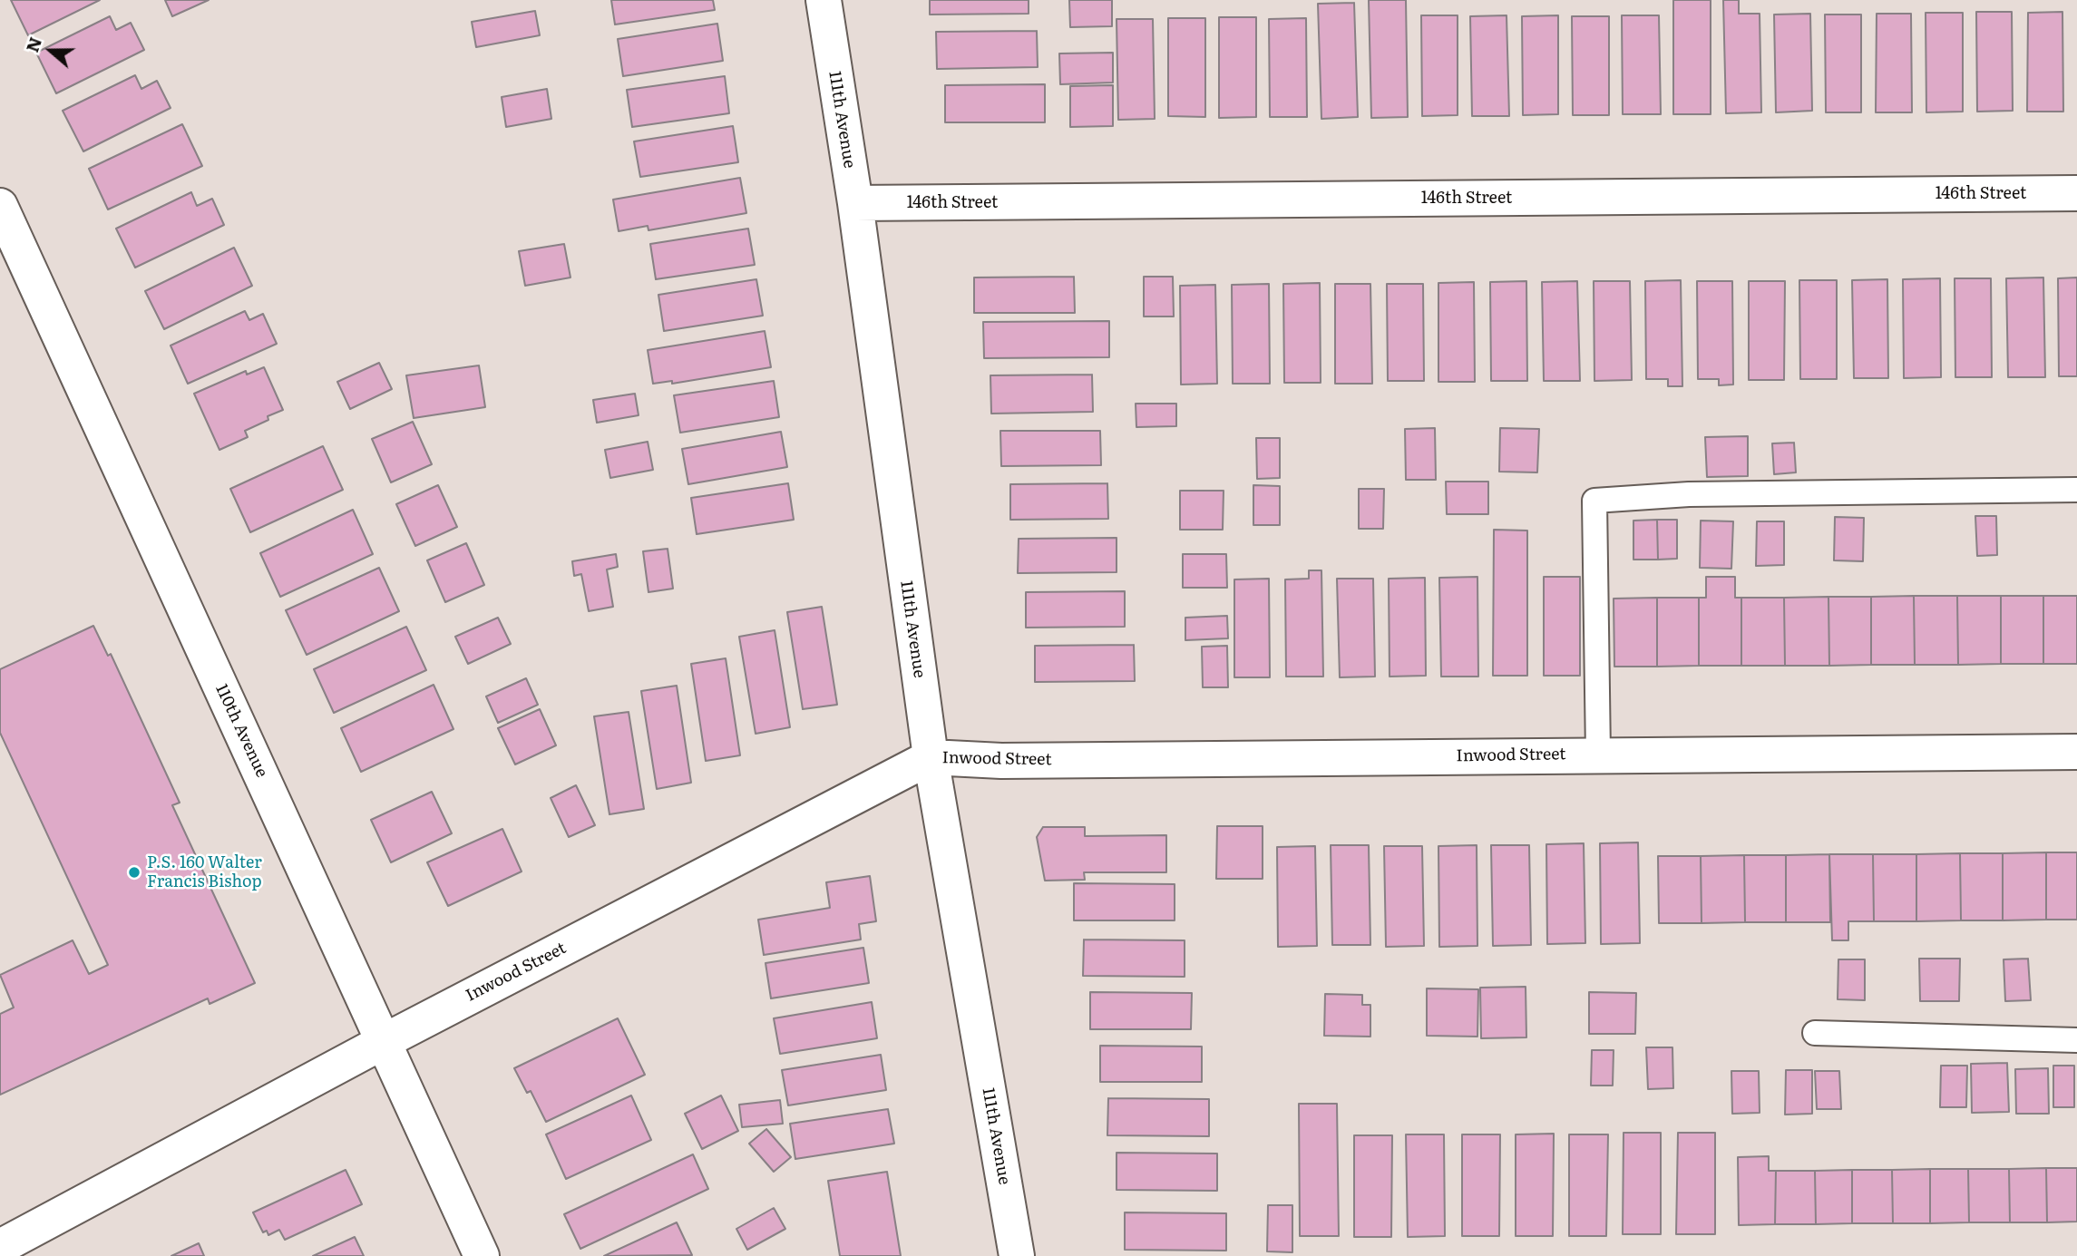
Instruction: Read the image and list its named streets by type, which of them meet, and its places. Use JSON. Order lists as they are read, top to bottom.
{
  "streets": {
    "street": [
      "111th Avenue",
      "146th Street",
      "110th Avenue",
      "Inwood Street"
    ]
  },
  "crossings": [
    ["111th Avenue", "146th Street"],
    ["111th Avenue", "Inwood Street"],
    ["110th Avenue", "Inwood Street"]
  ],
  "places": ["P.S. 160 Walter Francis Bishop"],
  "north": "left"
}
